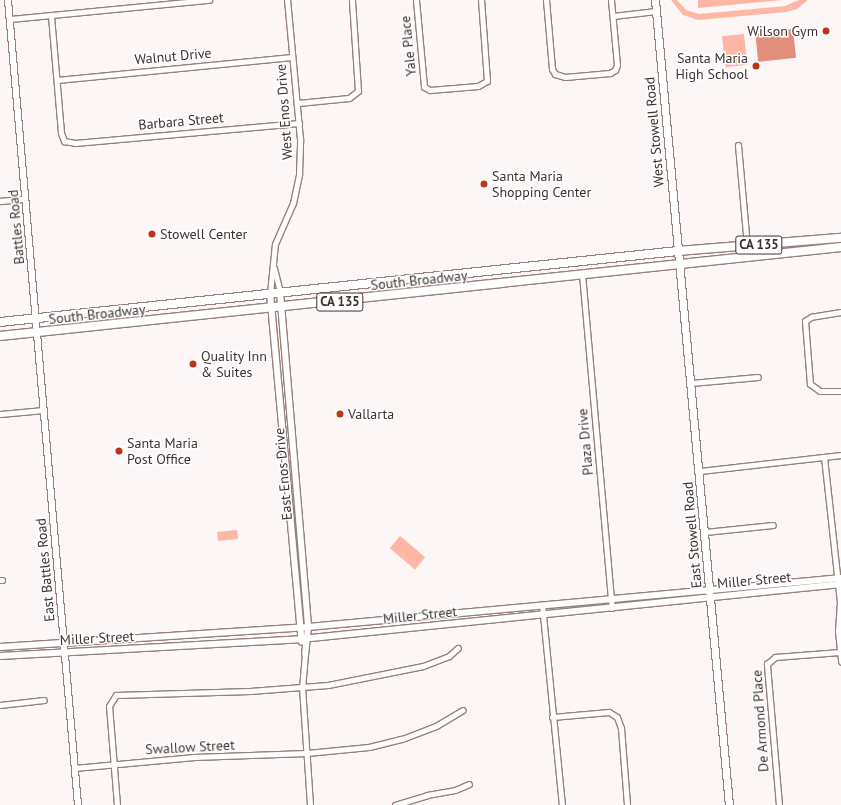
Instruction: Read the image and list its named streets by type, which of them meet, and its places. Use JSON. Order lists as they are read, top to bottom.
{
  "streets": {
    "main road": [
      "West Stowell Road",
      "CA 135",
      "South Broadway",
      "East Stowell Road"
    ],
    "street": [
      "Yale Place",
      "Walnut Drive",
      "West Enos Drive",
      "Barbara Street",
      "Battles Road",
      "Plaza Drive",
      "East Enos Drive",
      "East Battles Road",
      "Miller Street",
      "De Armond Place",
      "Swallow Street"
    ]
  },
  "crossings": [
    ["Walnut Drive", "West Enos Drive"],
    ["Walnut Drive", "Barbara Street"],
    ["West Enos Drive", "Barbara Street"],
    ["West Enos Drive", "South Broadway"],
    ["West Enos Drive", "East Enos Drive"],
    ["West Stowell Road", "South Broadway"],
    ["West Stowell Road", "East Stowell Road"],
    ["Battles Road", "South Broadway"],
    ["Battles Road", "East Battles Road"],
    ["South Broadway", "Plaza Drive"],
    ["South Broadway", "East Enos Drive"],
    ["South Broadway", "East Stowell Road"],
    ["South Broadway", "East Battles Road"],
    ["Plaza Drive", "Miller Street"],
    ["East Enos Drive", "Miller Street"],
    ["East Enos Drive", "Swallow Street"],
    ["East Stowell Road", "Miller Street"],
    ["East Battles Road", "Miller Street"],
    ["East Battles Road", "Swallow Street"]
  ],
  "places": [
    "Wilson Gym",
    "Santa Maria High School",
    "Santa Maria Shopping Center",
    "Stowell Center",
    "Quality Inn & Suites",
    "Vallarta",
    "Santa Maria Post Office"
  ]
}
